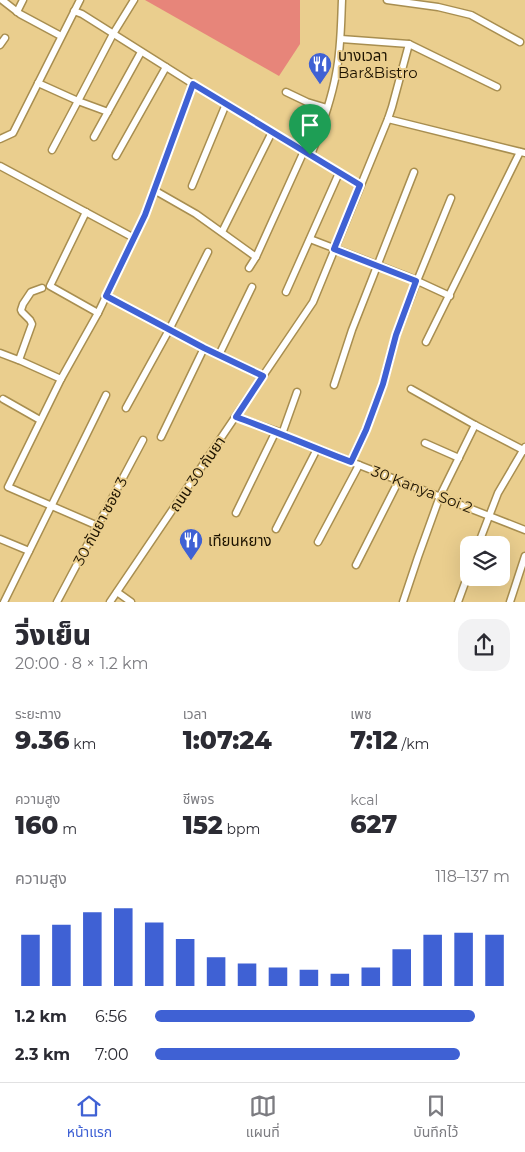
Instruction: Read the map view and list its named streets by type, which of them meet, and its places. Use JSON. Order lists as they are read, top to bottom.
{
  "streets": {
    "street": ["ถนน 30 กันยา", "30 Kanya Soi 2", "30 กันยา ซอย 3"]
  },
  "crossings": [
    ["ถนน 30 กันยา", "30 Kanya Soi 2"]
  ],
  "places": {
    "restaurant": ["บางเวลา Bar&Bistro", "เทียนหยาง"]
  },
  "page": {
    "heading": ["วิ่งเย็น", "20:00 · 8 × 1.2 km"],
    "stats": [
      ["ระยะทาง", "9.36 km"],
      ["เวลา", "1:07:24"],
      ["เพซ", "7:12 /km"],
      ["ความสูง", "160 m"],
      ["ชีพจร", "152 bpm"],
      ["kcal", "627"]
    ],
    "chart": ["ความสูง", "118–137 m"],
    "list": [
      {
        "name": "1.2 km",
        "note": "6:56"
      },
      {
        "name": "2.3 km",
        "note": "7:00"
      }
    ],
    "tabs": ["หน้าแรก", "แผนที่", "บันทึกไว้"]
  }
}
